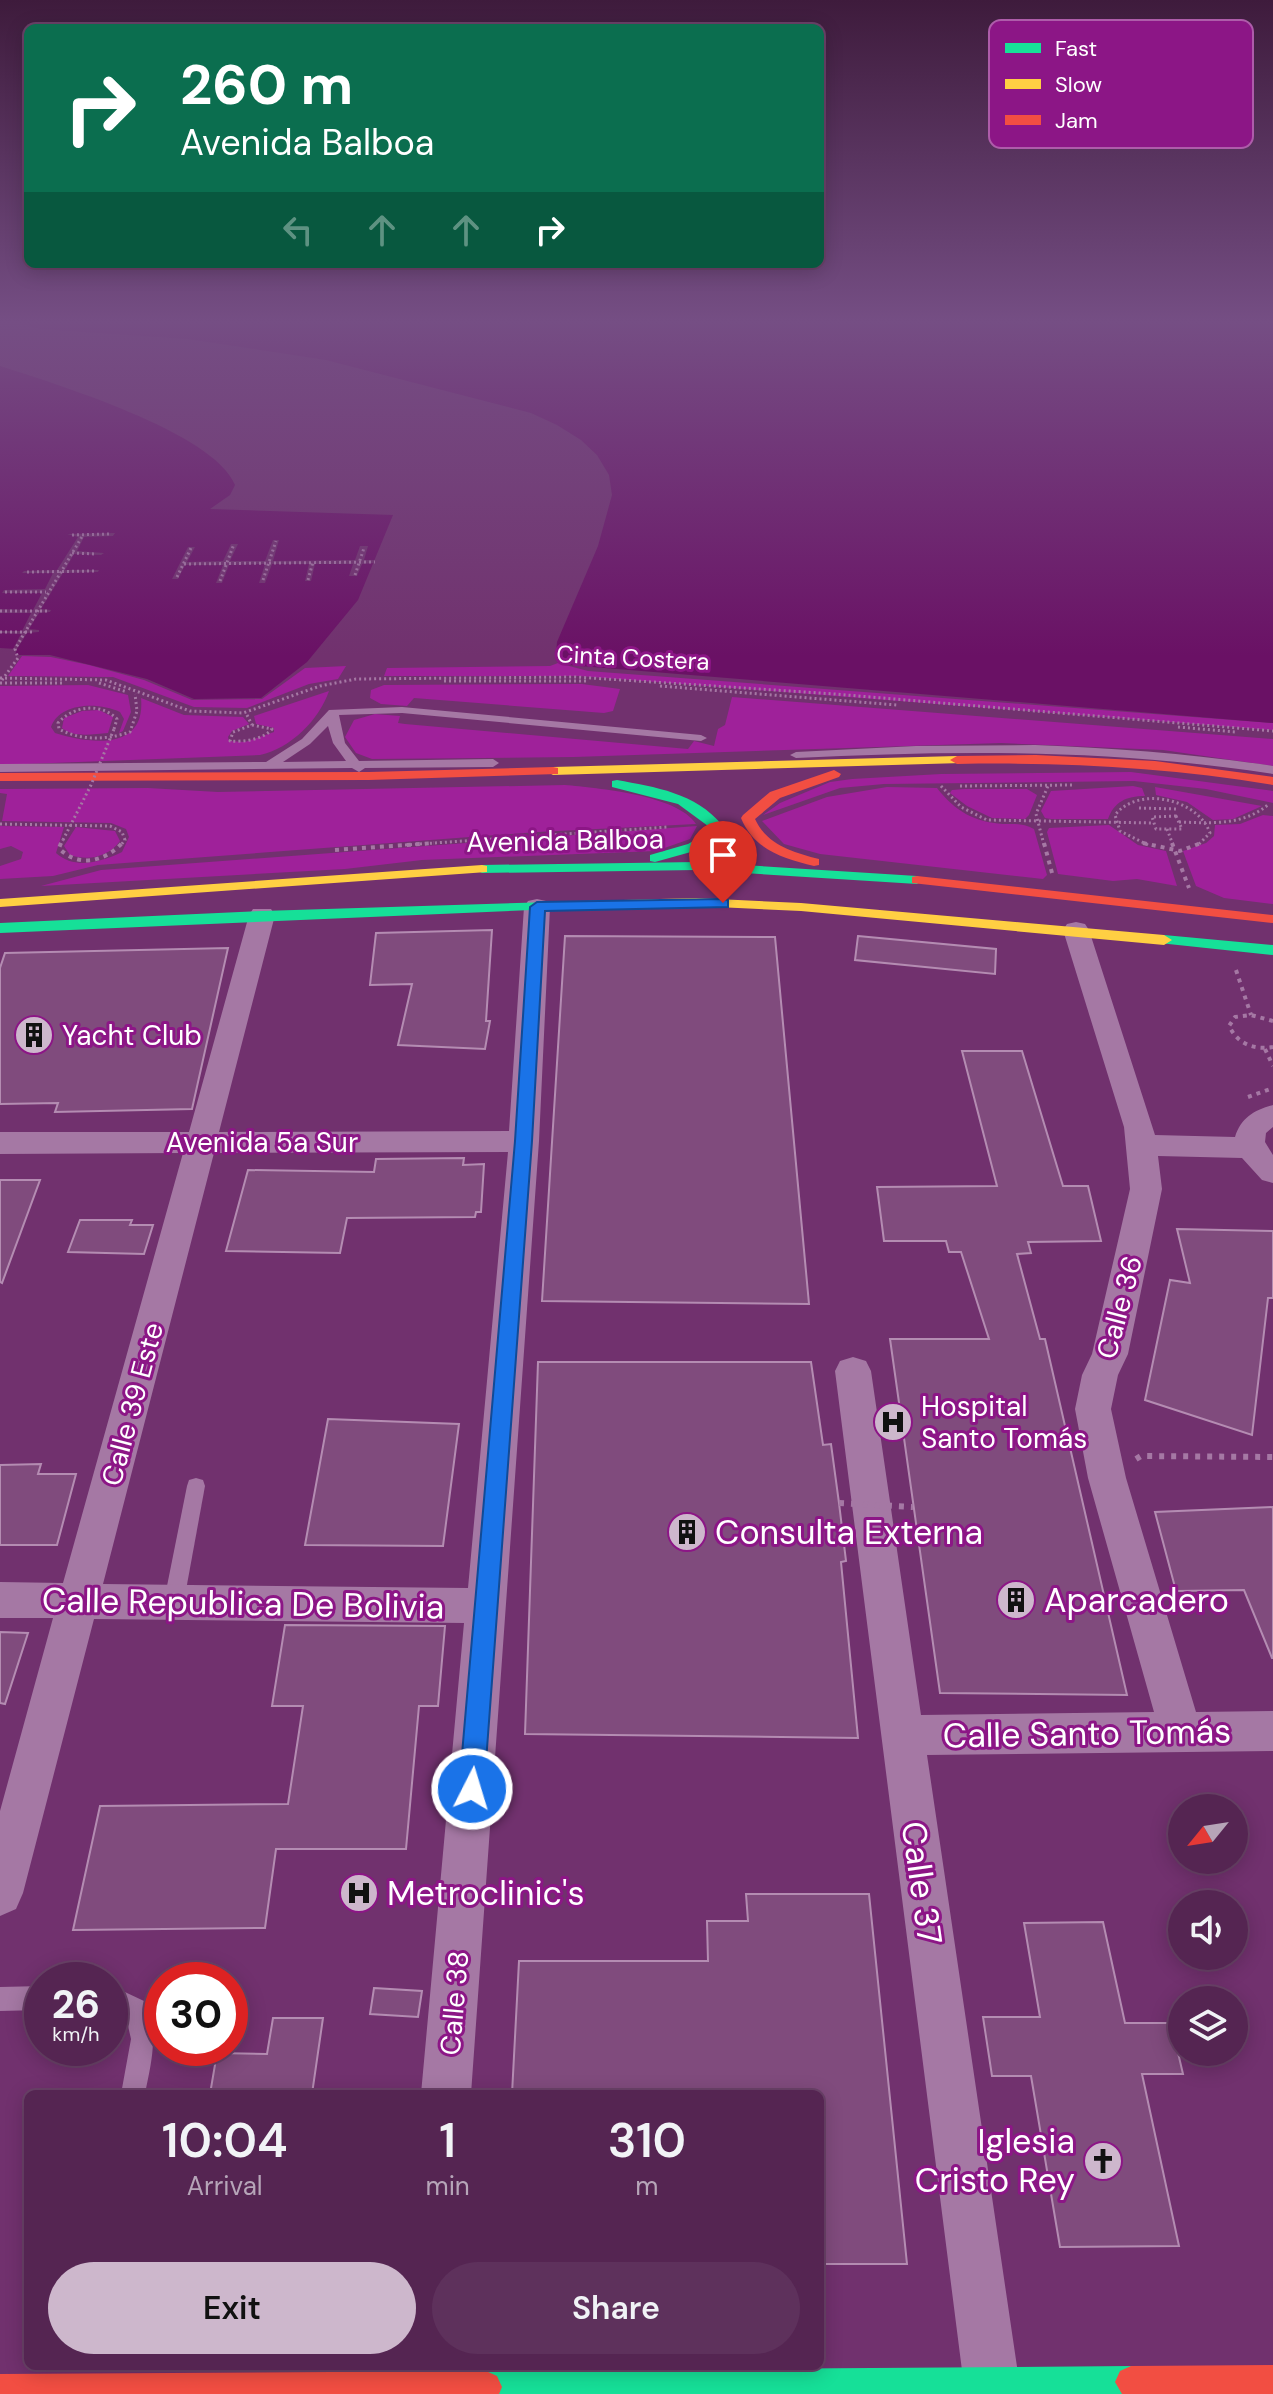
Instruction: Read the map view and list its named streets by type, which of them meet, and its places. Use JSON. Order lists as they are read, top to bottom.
{
  "streets": {
    "main road": ["Avenida Balboa"],
    "street": [
      "Avenida 5a Sur",
      "Calle 36",
      "Calle 39 Este",
      "Calle Republica De Bolivia",
      "Calle Santo Tomás",
      "Calle 37",
      "Calle 38"
    ],
    "path": ["Cinta Costera"]
  },
  "crossings": [
    ["Avenida 5a Sur", "Calle 39 Este"],
    ["Avenida 5a Sur", "Calle 38"],
    ["Calle 36", "Calle Santo Tomás"],
    ["Calle 39 Este", "Calle Republica De Bolivia"],
    ["Calle Republica De Bolivia", "Calle 38"],
    ["Calle Santo Tomás", "Calle 37"]
  ],
  "places": {
    "building": ["Yacht Club", "Consulta Externa", "Aparcadero"],
    "hospital": ["Hospital Santo Tomás", "Metroclinic's"],
    "church": ["Iglesia Cristo Rey"]
  },
  "legend": ["Fast", "Slow", "Jam"],
  "north": "bottom left",
  "page": {
    "turn": ["260 m", "Avenida Balboa"],
    "speed": "26 km/h",
    "limit": "30",
    "eta": [
      "10:04",
      "Arrival",
      "1",
      "min",
      "310",
      "m"
    ],
    "buttons": ["Exit", "Share"]
  }
}
